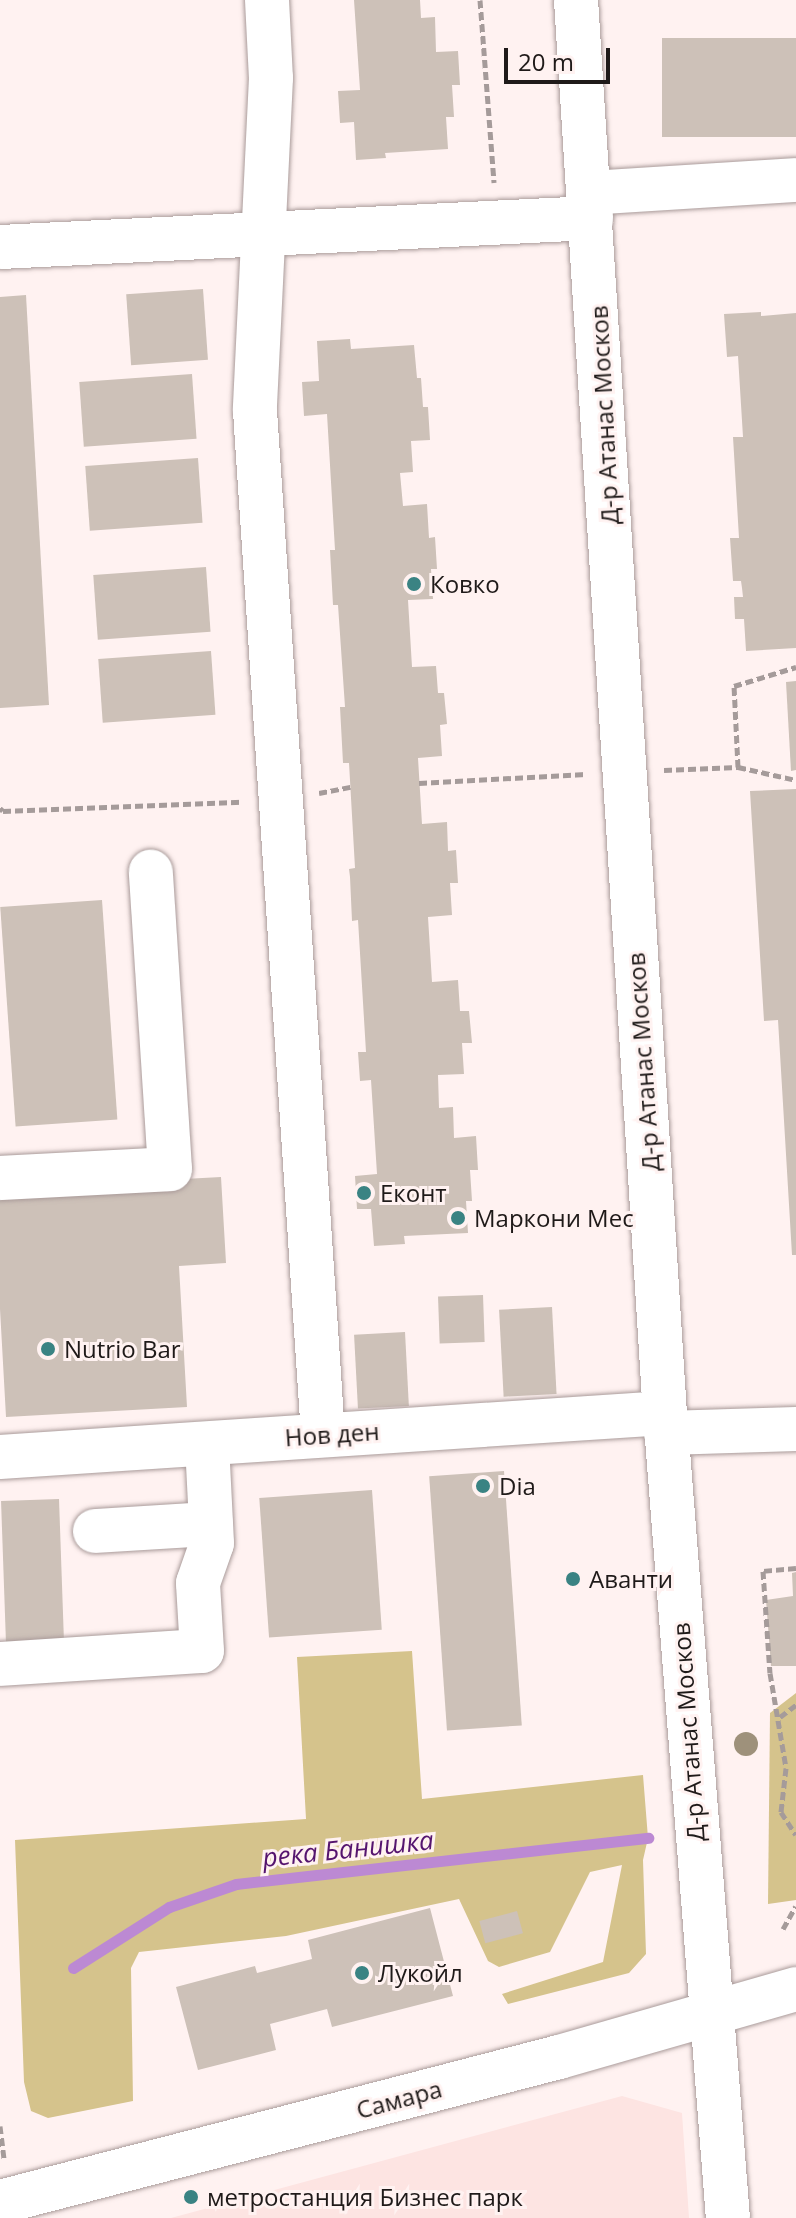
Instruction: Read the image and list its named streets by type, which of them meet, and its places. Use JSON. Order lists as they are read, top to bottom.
{
  "streets": {
    "street": ["Д-р Атанас Москов", "Нов ден", "Самара"]
  },
  "crossings": [
    ["Д-р Атанас Москов", "Нов ден"],
    ["Д-р Атанас Москов", "Самара"]
  ],
  "water": ["река Банишка"],
  "places": [
    "Ковко",
    "Еконт",
    "Маркони Мес",
    "Nutrio Bar",
    "Dia",
    "Аванти",
    "Лукойл",
    "метростанция Бизнес парк"
  ],
  "scale_bar": "20 m"
}
